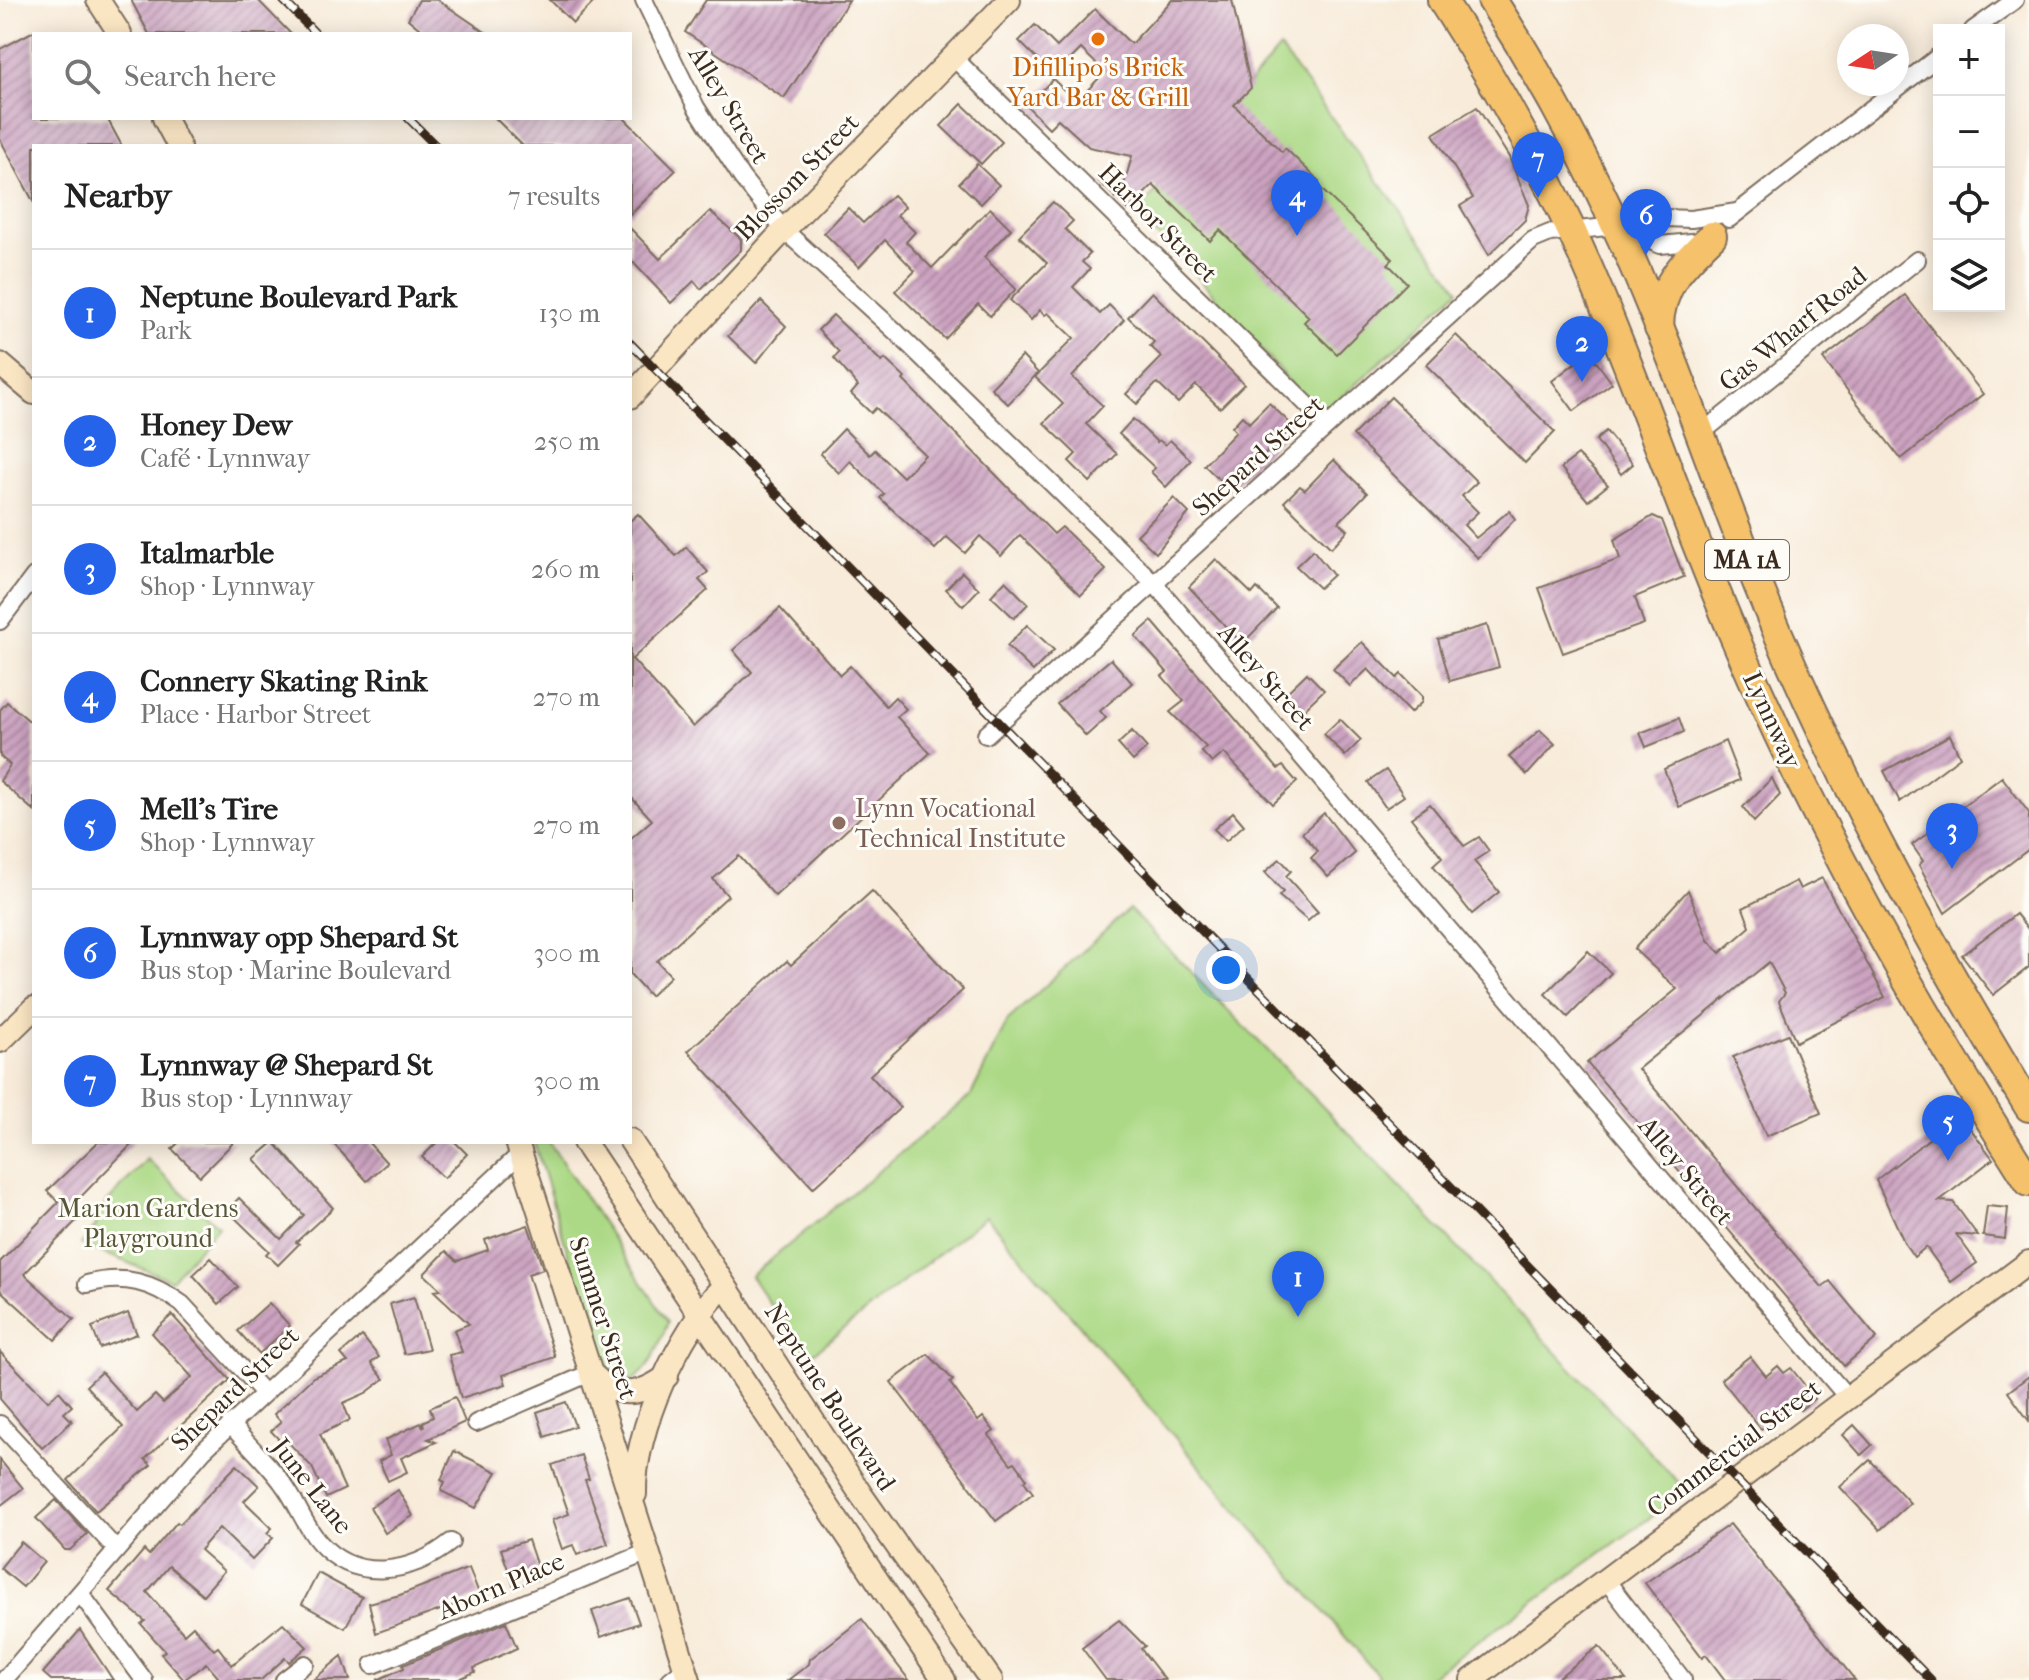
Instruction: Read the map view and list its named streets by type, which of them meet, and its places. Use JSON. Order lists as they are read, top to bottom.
{
  "streets": {
    "highway": ["MA 1A", "Lynnway"],
    "main road": [
      "Blossom Street",
      "Summer Street",
      "Neptune Boulevard",
      "Commercial Street"
    ],
    "street": [
      "Alley Street",
      "Harbor Street",
      "Gas Wharf Road",
      "Shepard Street",
      "June Lane",
      "Aborn Place"
    ]
  },
  "crossings": [
    ["Alley Street", "Blossom Street"],
    ["Alley Street", "Shepard Street"],
    ["Alley Street", "Commercial Street"],
    ["Blossom Street", "Harbor Street"],
    ["Harbor Street", "Shepard Street"],
    ["Gas Wharf Road", "Lynnway"],
    ["Shepard Street", "Lynnway"],
    ["Shepard Street", "Summer Street"],
    ["Shepard Street", "June Lane"],
    ["Summer Street", "Neptune Boulevard"],
    ["Summer Street", "Aborn Place"]
  ],
  "parks": ["Marion Gardens Playground"],
  "places": ["Difillipo's Brick Yard Bar & Grill", "Lynn Vocational Technical Institute"],
  "north": "left",
  "page": {
    "map_buttons": ["+", "−"],
    "search": "Search here",
    "pins": [
      "7",
      "4",
      "6",
      "2",
      "3",
      "5",
      "1"
    ],
    "heading": ["Nearby", "7 results"],
    "list": [
      {
        "mark": "1",
        "name": "Neptune Boulevard Park",
        "note": "Park",
        "value": "130 m"
      },
      {
        "mark": "2",
        "name": "Honey Dew",
        "note": "Café · Lynnway",
        "value": "250 m"
      },
      {
        "mark": "3",
        "name": "Italmarble",
        "note": "Shop · Lynnway",
        "value": "260 m"
      },
      {
        "mark": "4",
        "name": "Connery Skating Rink",
        "note": "Place · Harbor Street",
        "value": "270 m"
      },
      {
        "mark": "5",
        "name": "Mell's Tire",
        "note": "Shop · Lynnway",
        "value": "270 m"
      },
      {
        "mark": "6",
        "name": "Lynnway opp Shepard St",
        "note": "Bus stop · Marine Boulevard",
        "value": "300 m"
      },
      {
        "mark": "7",
        "name": "Lynnway @ Shepard St",
        "note": "Bus stop · Lynnway",
        "value": "300 m"
      }
    ]
  }
}
